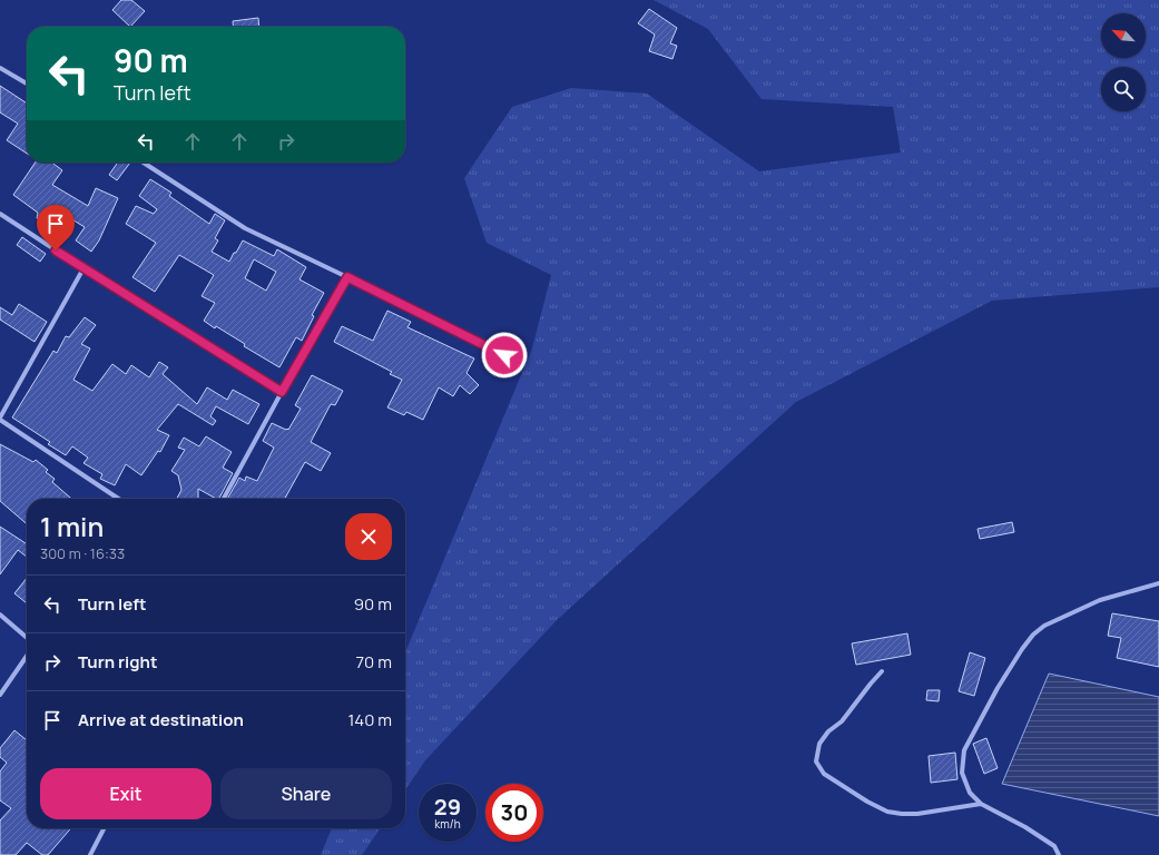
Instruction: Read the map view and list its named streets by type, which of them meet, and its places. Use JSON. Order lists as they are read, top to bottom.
{
  "north": "top left",
  "page": {
    "turn": ["90 m", "Turn left"],
    "heading": ["1 min", "300 m · 16:33"],
    "list": [
      {
        "name": "Turn left",
        "value": "90 m"
      },
      {
        "name": "Turn right",
        "value": "70 m"
      },
      {
        "name": "Arrive at destination",
        "value": "140 m"
      }
    ],
    "buttons": ["Exit", "Share"],
    "speed": "29 km/h",
    "limit": "30"
  }
}
